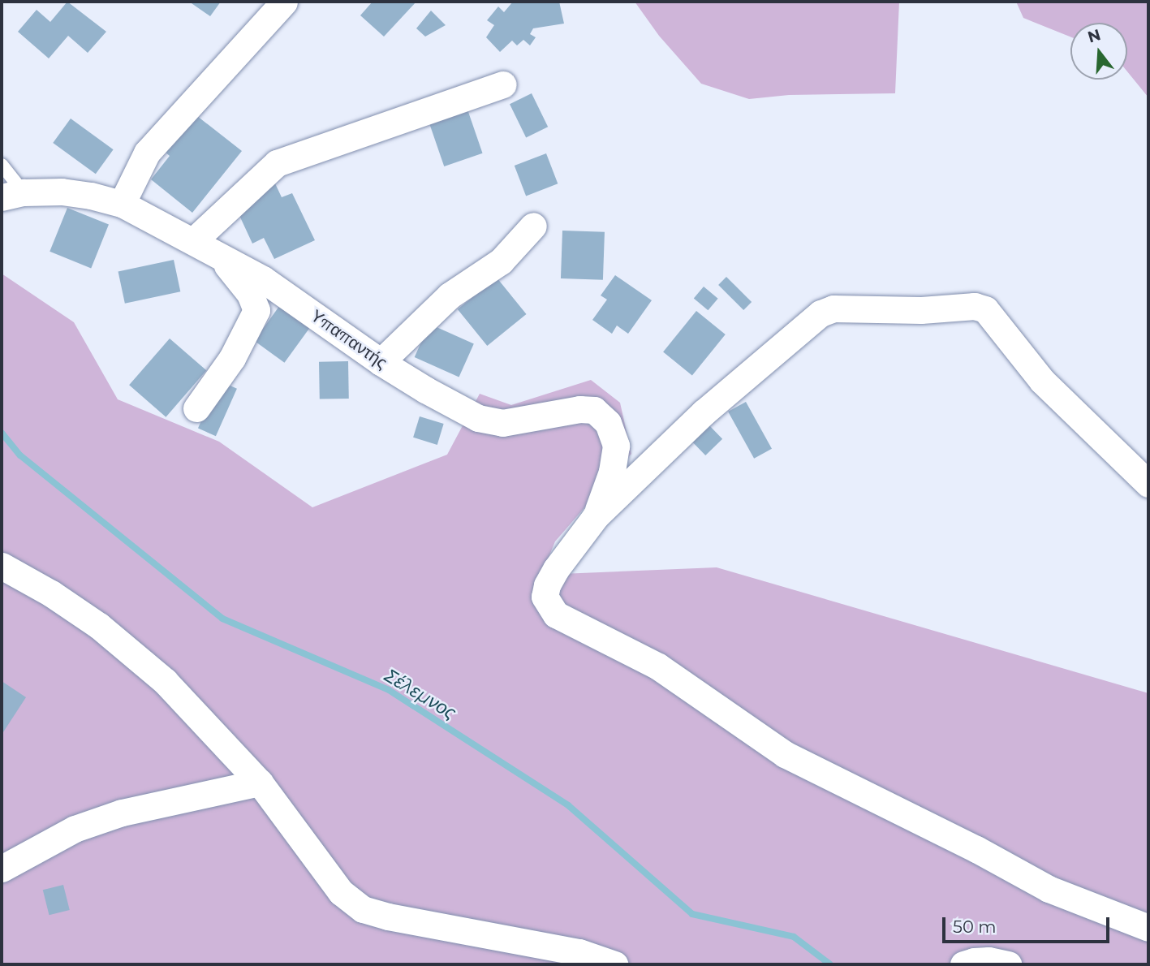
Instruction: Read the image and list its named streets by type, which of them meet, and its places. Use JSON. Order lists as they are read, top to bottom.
{
  "streets": {
    "street": ["Υπαπαντής"]
  },
  "water": ["Σέλεμνος"],
  "scale_bar": "50 m",
  "north": "top"
}
